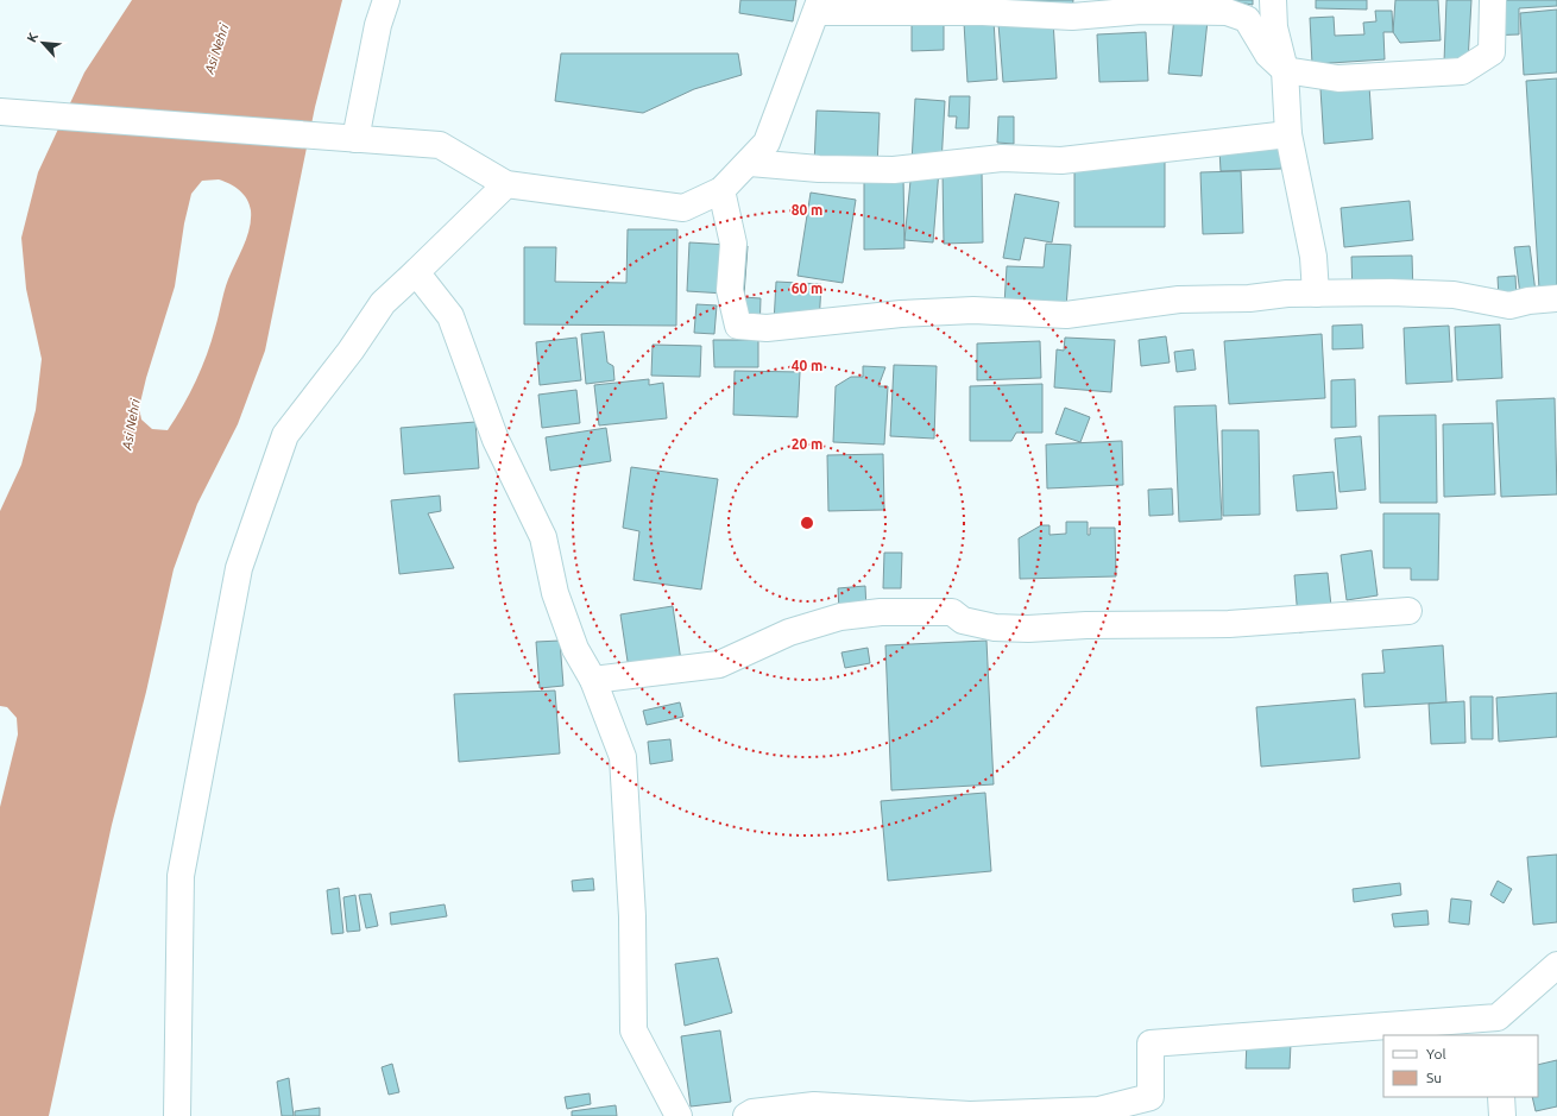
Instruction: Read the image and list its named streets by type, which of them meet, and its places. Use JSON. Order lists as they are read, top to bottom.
{
  "water": ["Asi Nehri"],
  "legend": ["Yol", "Su"],
  "north": "top left",
  "rings": [
    "80 m",
    "60 m",
    "40 m",
    "20 m"
  ]
}
